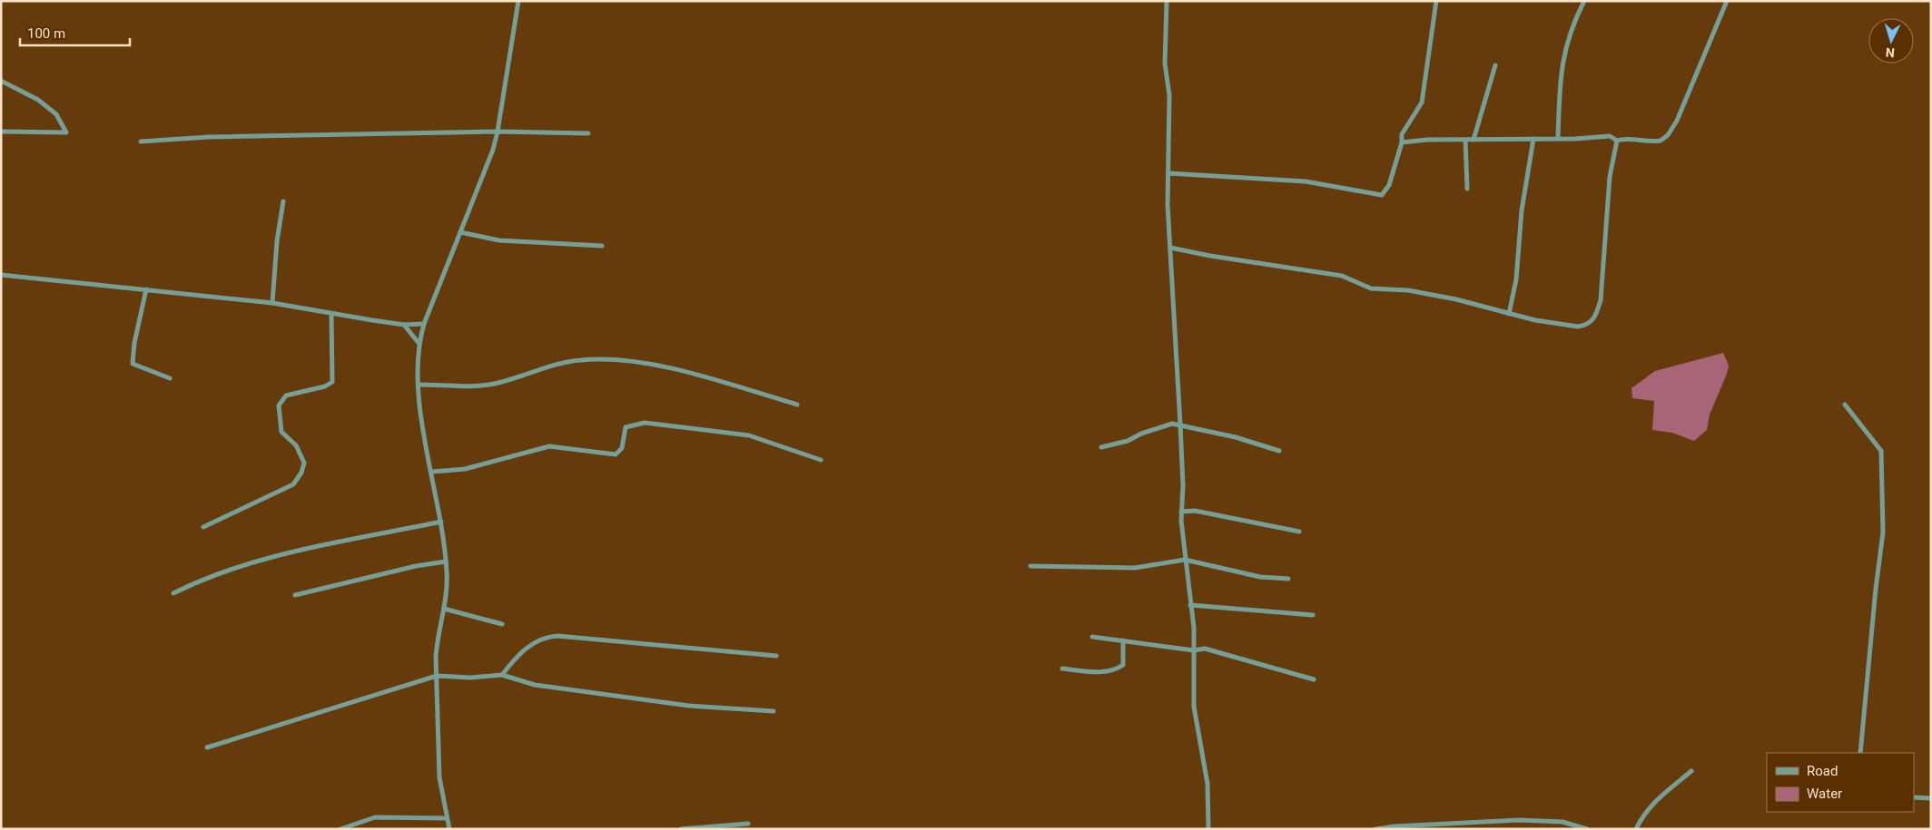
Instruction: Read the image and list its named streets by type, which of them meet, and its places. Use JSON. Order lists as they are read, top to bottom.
{
  "legend": ["Road", "Water"],
  "scale_bar": "100 m",
  "north": "bottom"
}
